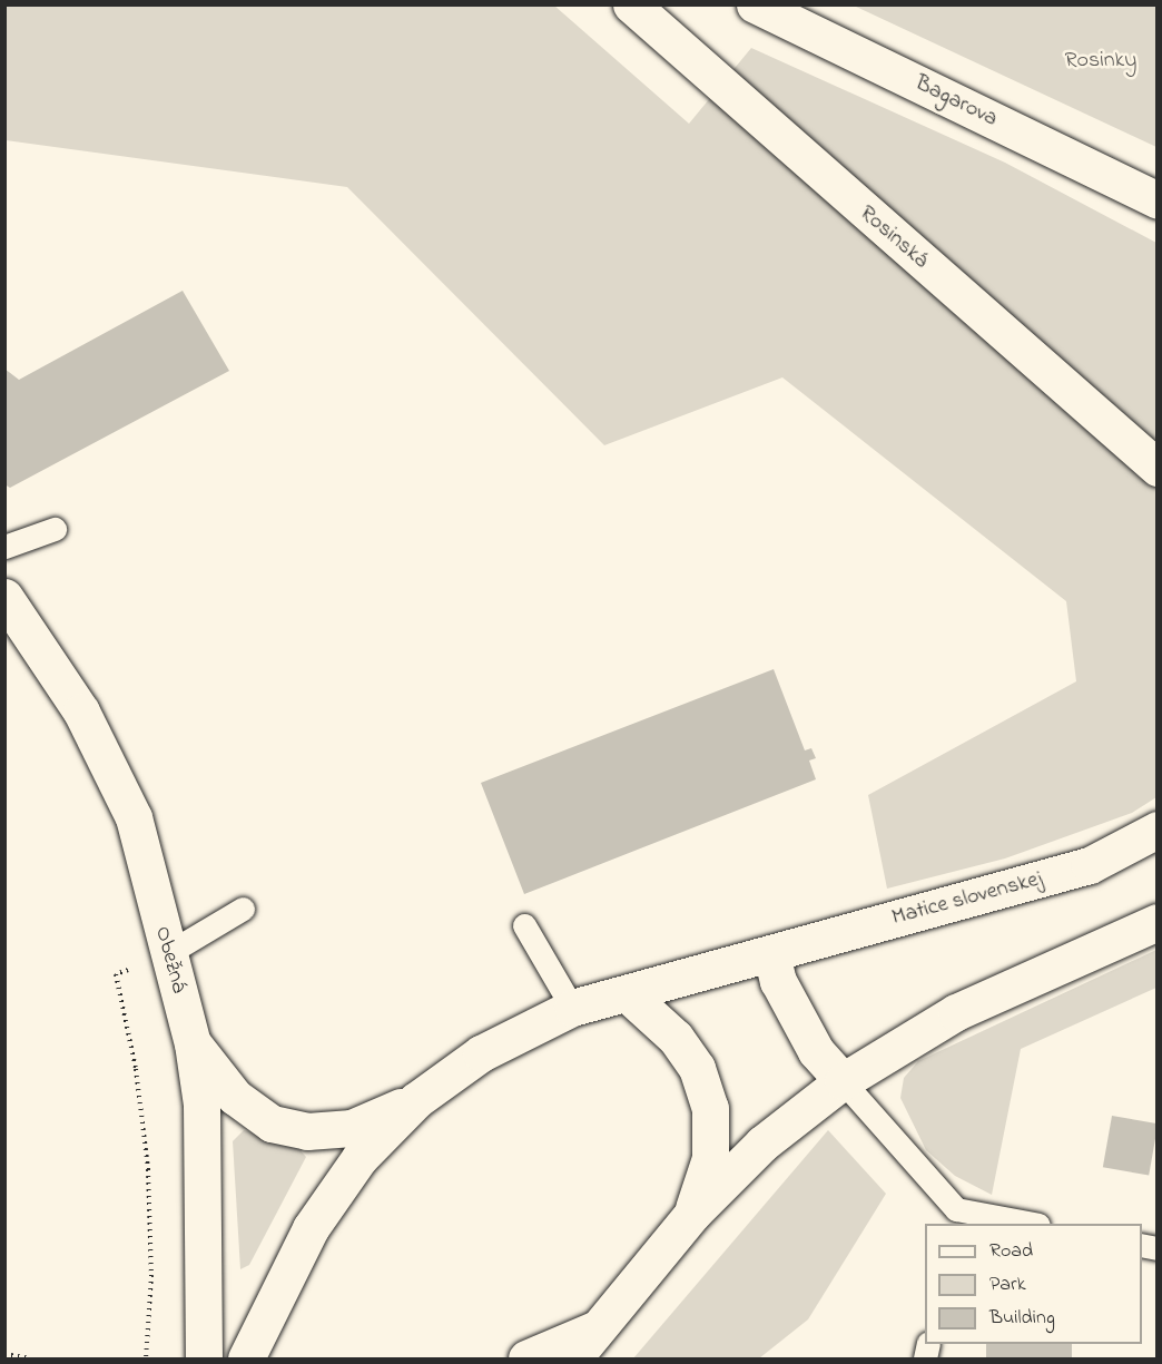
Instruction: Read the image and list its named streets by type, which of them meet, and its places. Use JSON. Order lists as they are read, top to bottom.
{
  "streets": {
    "street": [
      "Bagarova",
      "Rosinská",
      "Matice slovenskej",
      "Obežná"
    ]
  },
  "crossings": [
    ["Matice slovenskej", "Obežná"]
  ],
  "parks": ["Rosinky"],
  "legend": ["Road", "Park", "Building"]
}
